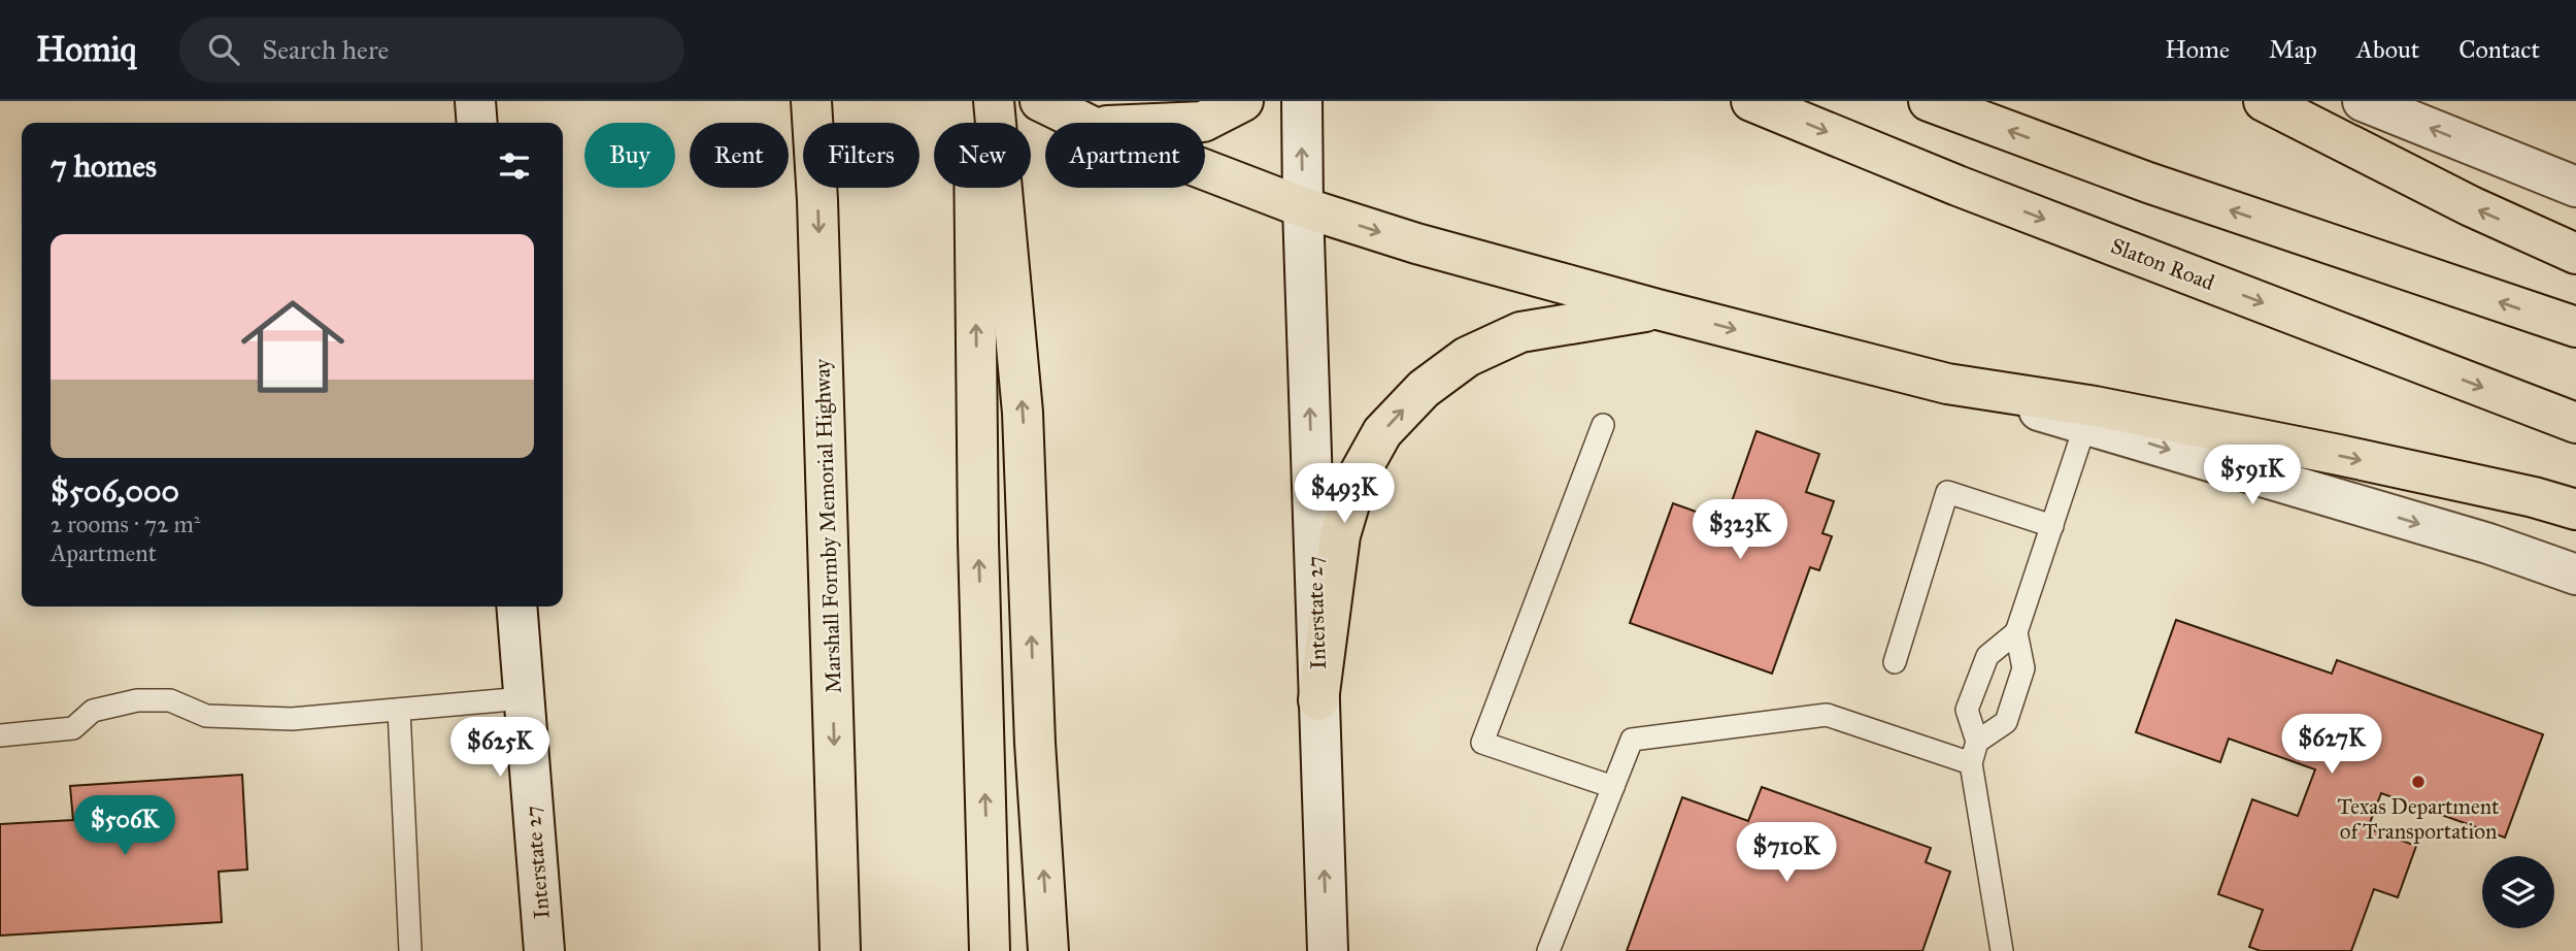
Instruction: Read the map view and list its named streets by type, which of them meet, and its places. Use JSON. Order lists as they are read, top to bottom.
{
  "streets": {
    "highway": ["Slaton Road", "Marshall Formby Memorial Highway"],
    "main road": ["Interstate 27"]
  },
  "one_way": ["Interstate 27"],
  "places": ["Texas Department of Transportation"],
  "page": {
    "header": "Homiq",
    "search": "Search here",
    "nav": [
      "Home",
      "Map",
      "About",
      "Contact"
    ],
    "chip": [
      "Buy",
      "Rent",
      "Filters",
      "New",
      "Apartment"
    ],
    "heading": "7 homes",
    "list": [
      {
        "name": "$506,000",
        "note": "2 rooms · 72 m² · Apartment"
      }
    ],
    "price": [
      "$591K",
      "$493K",
      "$323K",
      "$627K",
      "$625K",
      "$506K",
      "$710K"
    ]
  }
}
